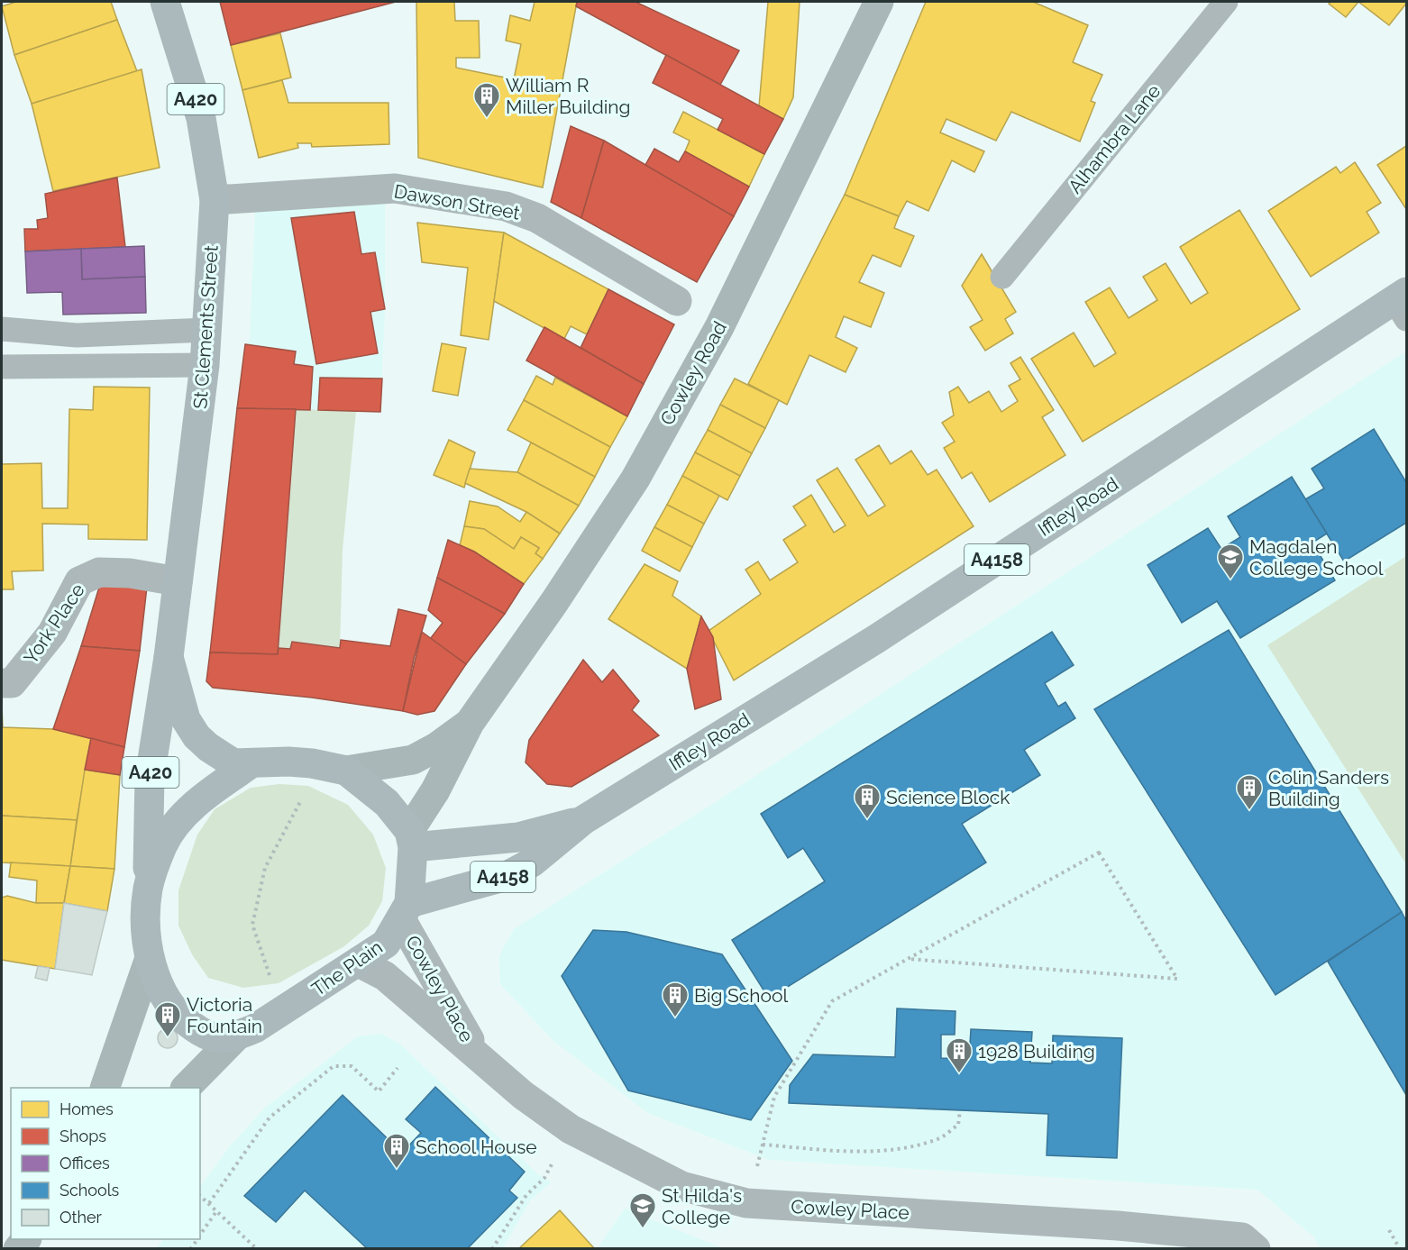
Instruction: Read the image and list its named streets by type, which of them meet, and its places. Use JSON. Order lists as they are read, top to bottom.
{
  "streets": {
    "main road": [
      "A420",
      "St Clements Street",
      "Cowley Road",
      "Iffley Road",
      "A4158",
      "The Plain"
    ],
    "street": ["Dawson Street", "York Place", "Cowley Place"],
    "lane": ["Alhambra Lane"]
  },
  "crossings": [
    ["Dawson Street", "St Clements Street"],
    ["St Clements Street", "York Place"],
    ["St Clements Street", "The Plain"],
    ["Cowley Road", "Iffley Road"],
    ["Cowley Road", "The Plain"],
    ["Iffley Road", "The Plain"],
    ["Iffley Road", "Cowley Place"],
    ["The Plain", "Cowley Place"]
  ],
  "places": {
    "building": [
      "William R Miller Building",
      "Colin Sanders Building",
      "Science Block",
      "Big School",
      "Victoria Fountain",
      "1928 Building",
      "School House"
    ],
    "school or university": ["Magdalen College School", "St Hilda's College"]
  },
  "legend": [
    "Homes",
    "Shops",
    "Offices",
    "Schools",
    "Other"
  ]
}
